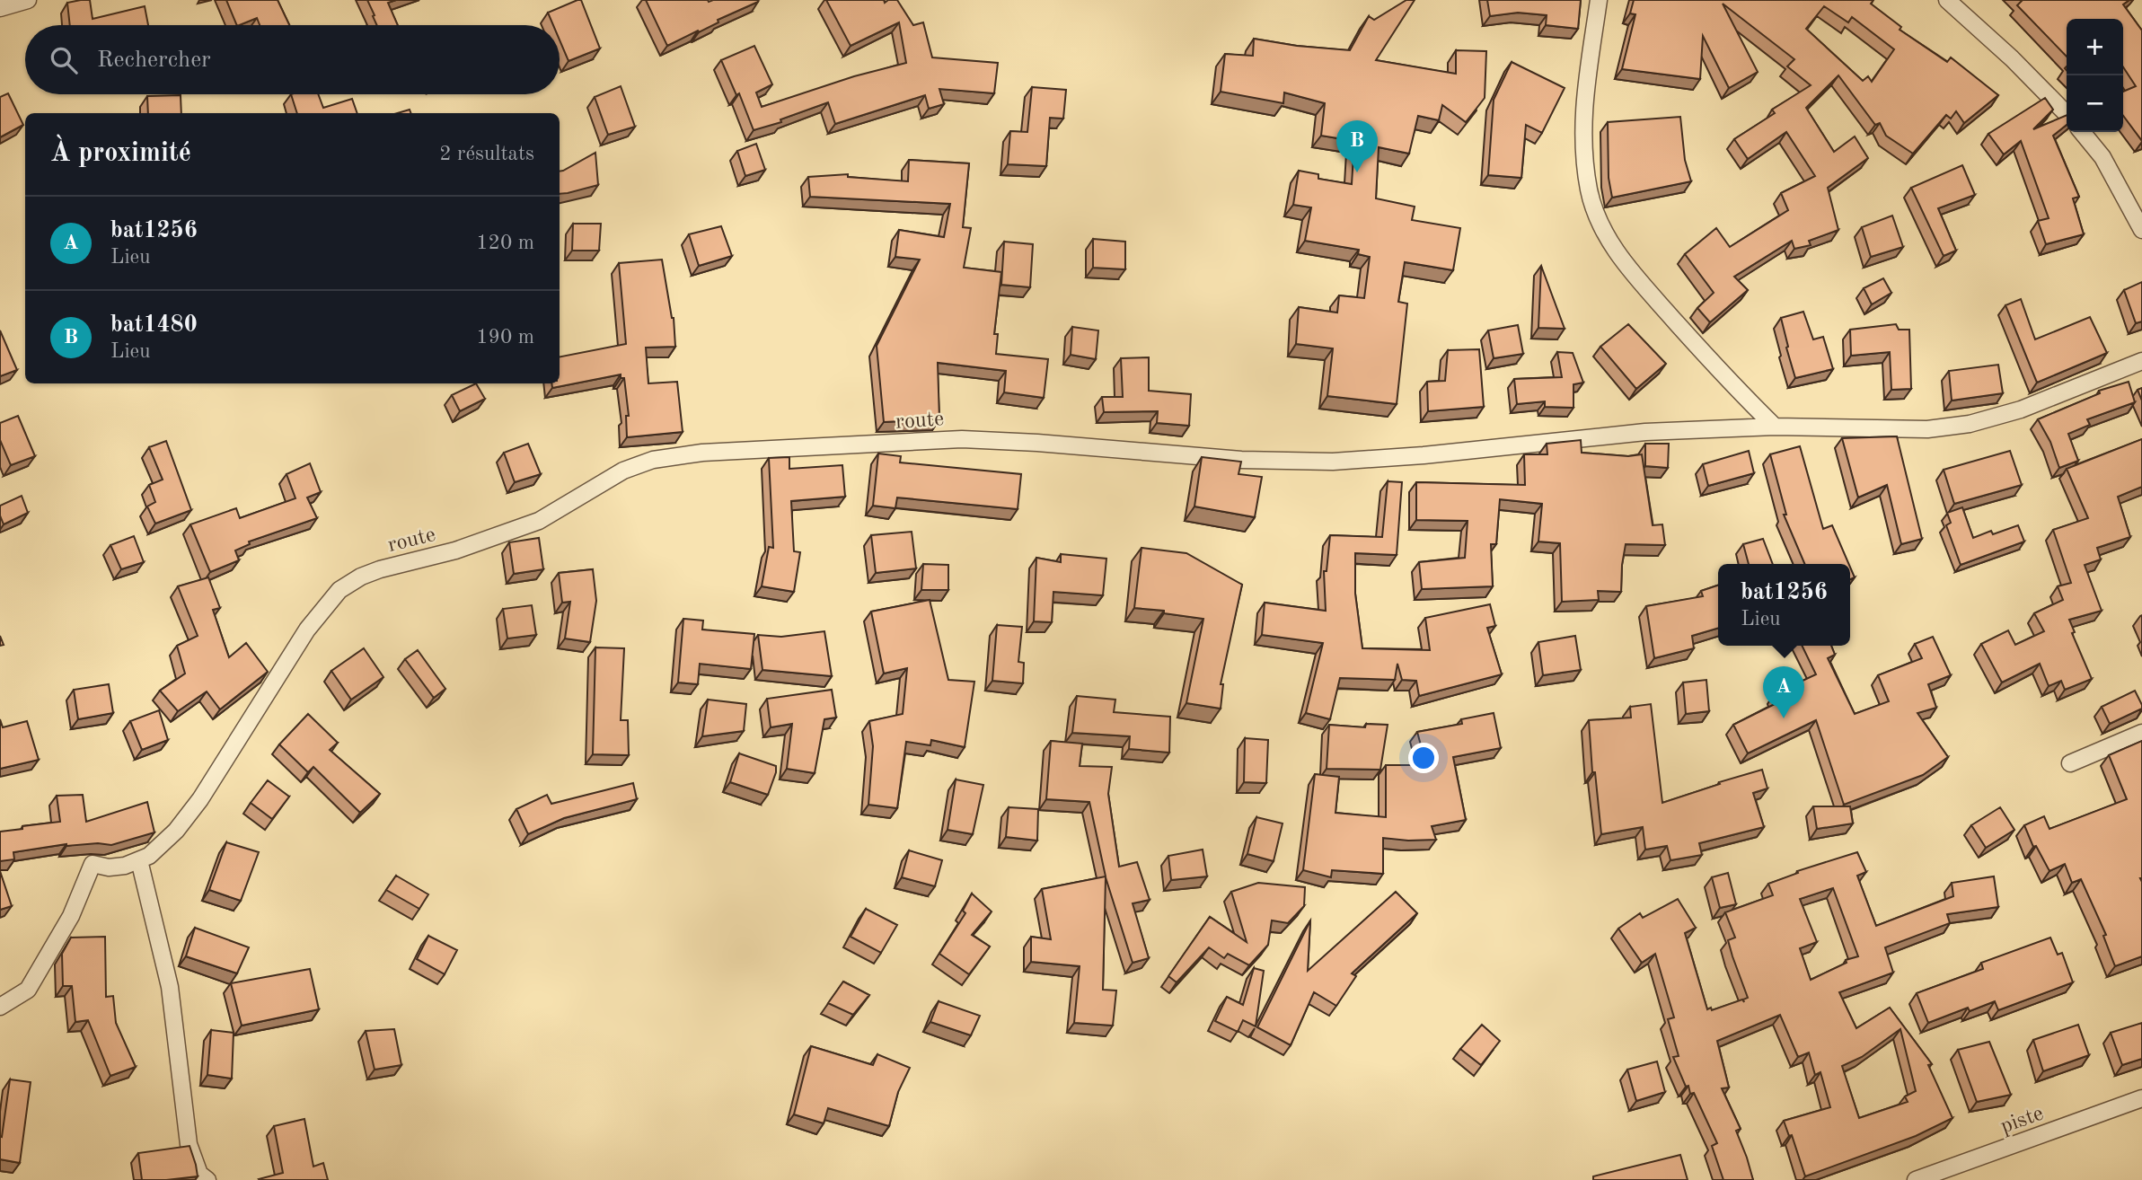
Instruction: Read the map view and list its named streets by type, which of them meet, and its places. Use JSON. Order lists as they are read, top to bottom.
{
  "streets": {
    "street": ["route", "piste"]
  },
  "page": {
    "map_buttons": ["+", "−"],
    "search": "Rechercher",
    "heading": ["À proximité", "2 résultats"],
    "pins": ["B", "A"],
    "list": [
      {
        "mark": "A",
        "name": "bat1256",
        "note": "Lieu",
        "value": "120 m"
      },
      {
        "mark": "B",
        "name": "bat1480",
        "note": "Lieu",
        "value": "190 m"
      }
    ],
    "popup": ["bat1256", "Lieu"]
  }
}
